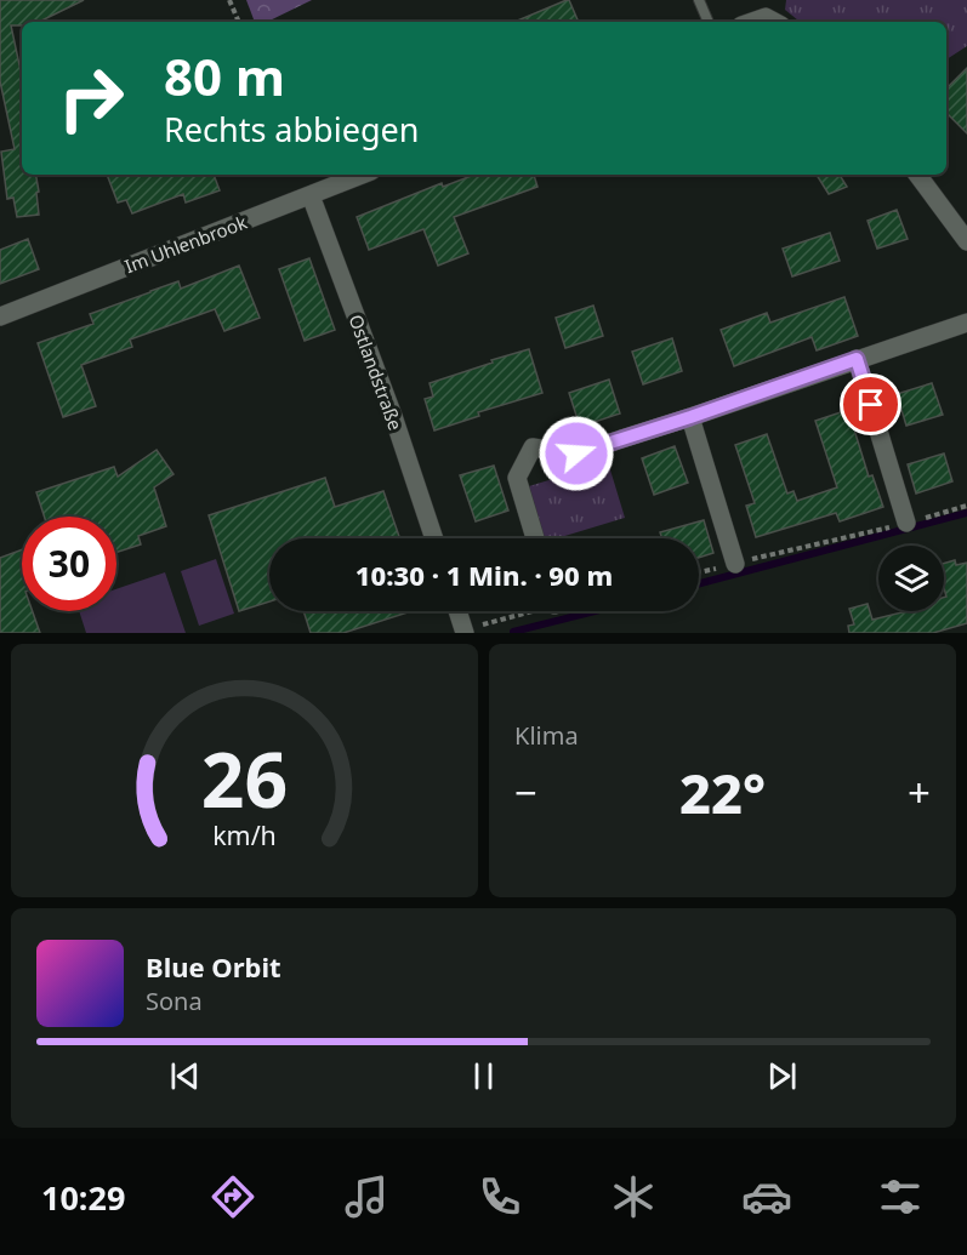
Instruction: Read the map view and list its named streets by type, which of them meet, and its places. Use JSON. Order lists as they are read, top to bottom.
{
  "streets": {
    "street": ["Im Uhlenbrook", "Ostlandstraße"]
  },
  "crossings": [
    ["Im Uhlenbrook", "Ostlandstraße"]
  ],
  "page": {
    "turn": ["80 m", "Rechts abbiegen"],
    "limit": "30",
    "trip": "10:30 · 1 Min. · 90 m",
    "tile": "Klima",
    "heat": ["−", "22°", "+"],
    "song": ["Blue Orbit", "Sona"],
    "tabs": "10:29",
    "gauge": ["26", "km/h"]
  }
}
